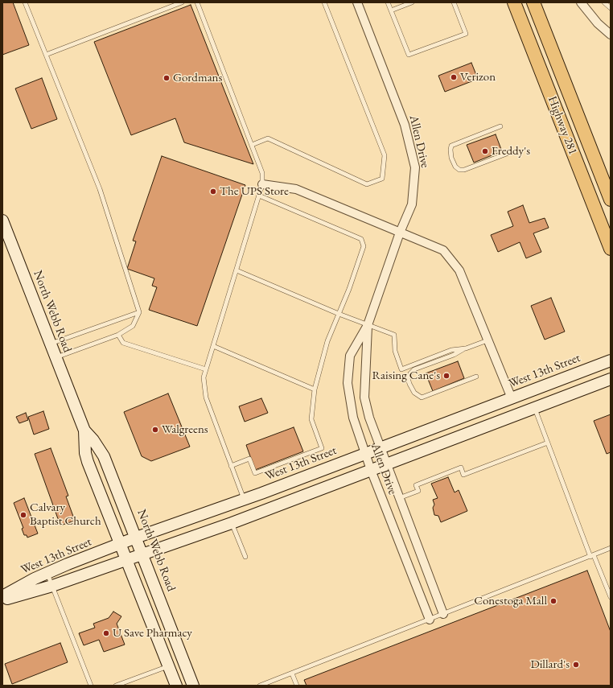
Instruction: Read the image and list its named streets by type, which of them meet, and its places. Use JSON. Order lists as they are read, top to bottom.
{
  "streets": {
    "highway": ["Highway 281"],
    "main road": ["North Webb Road", "West 13th Street"],
    "street": ["Allen Drive"]
  },
  "crossings": [
    ["Allen Drive", "West 13th Street"],
    ["North Webb Road", "West 13th Street"]
  ],
  "places": [
    "Verizon",
    "Gordmans",
    "Freddy's",
    "The UPS Store",
    "Raising Cane's",
    "Walgreens",
    "Calvary Baptist Church",
    "Conestoga Mall",
    "U Save Pharmacy",
    "Dillard's"
  ]
}
